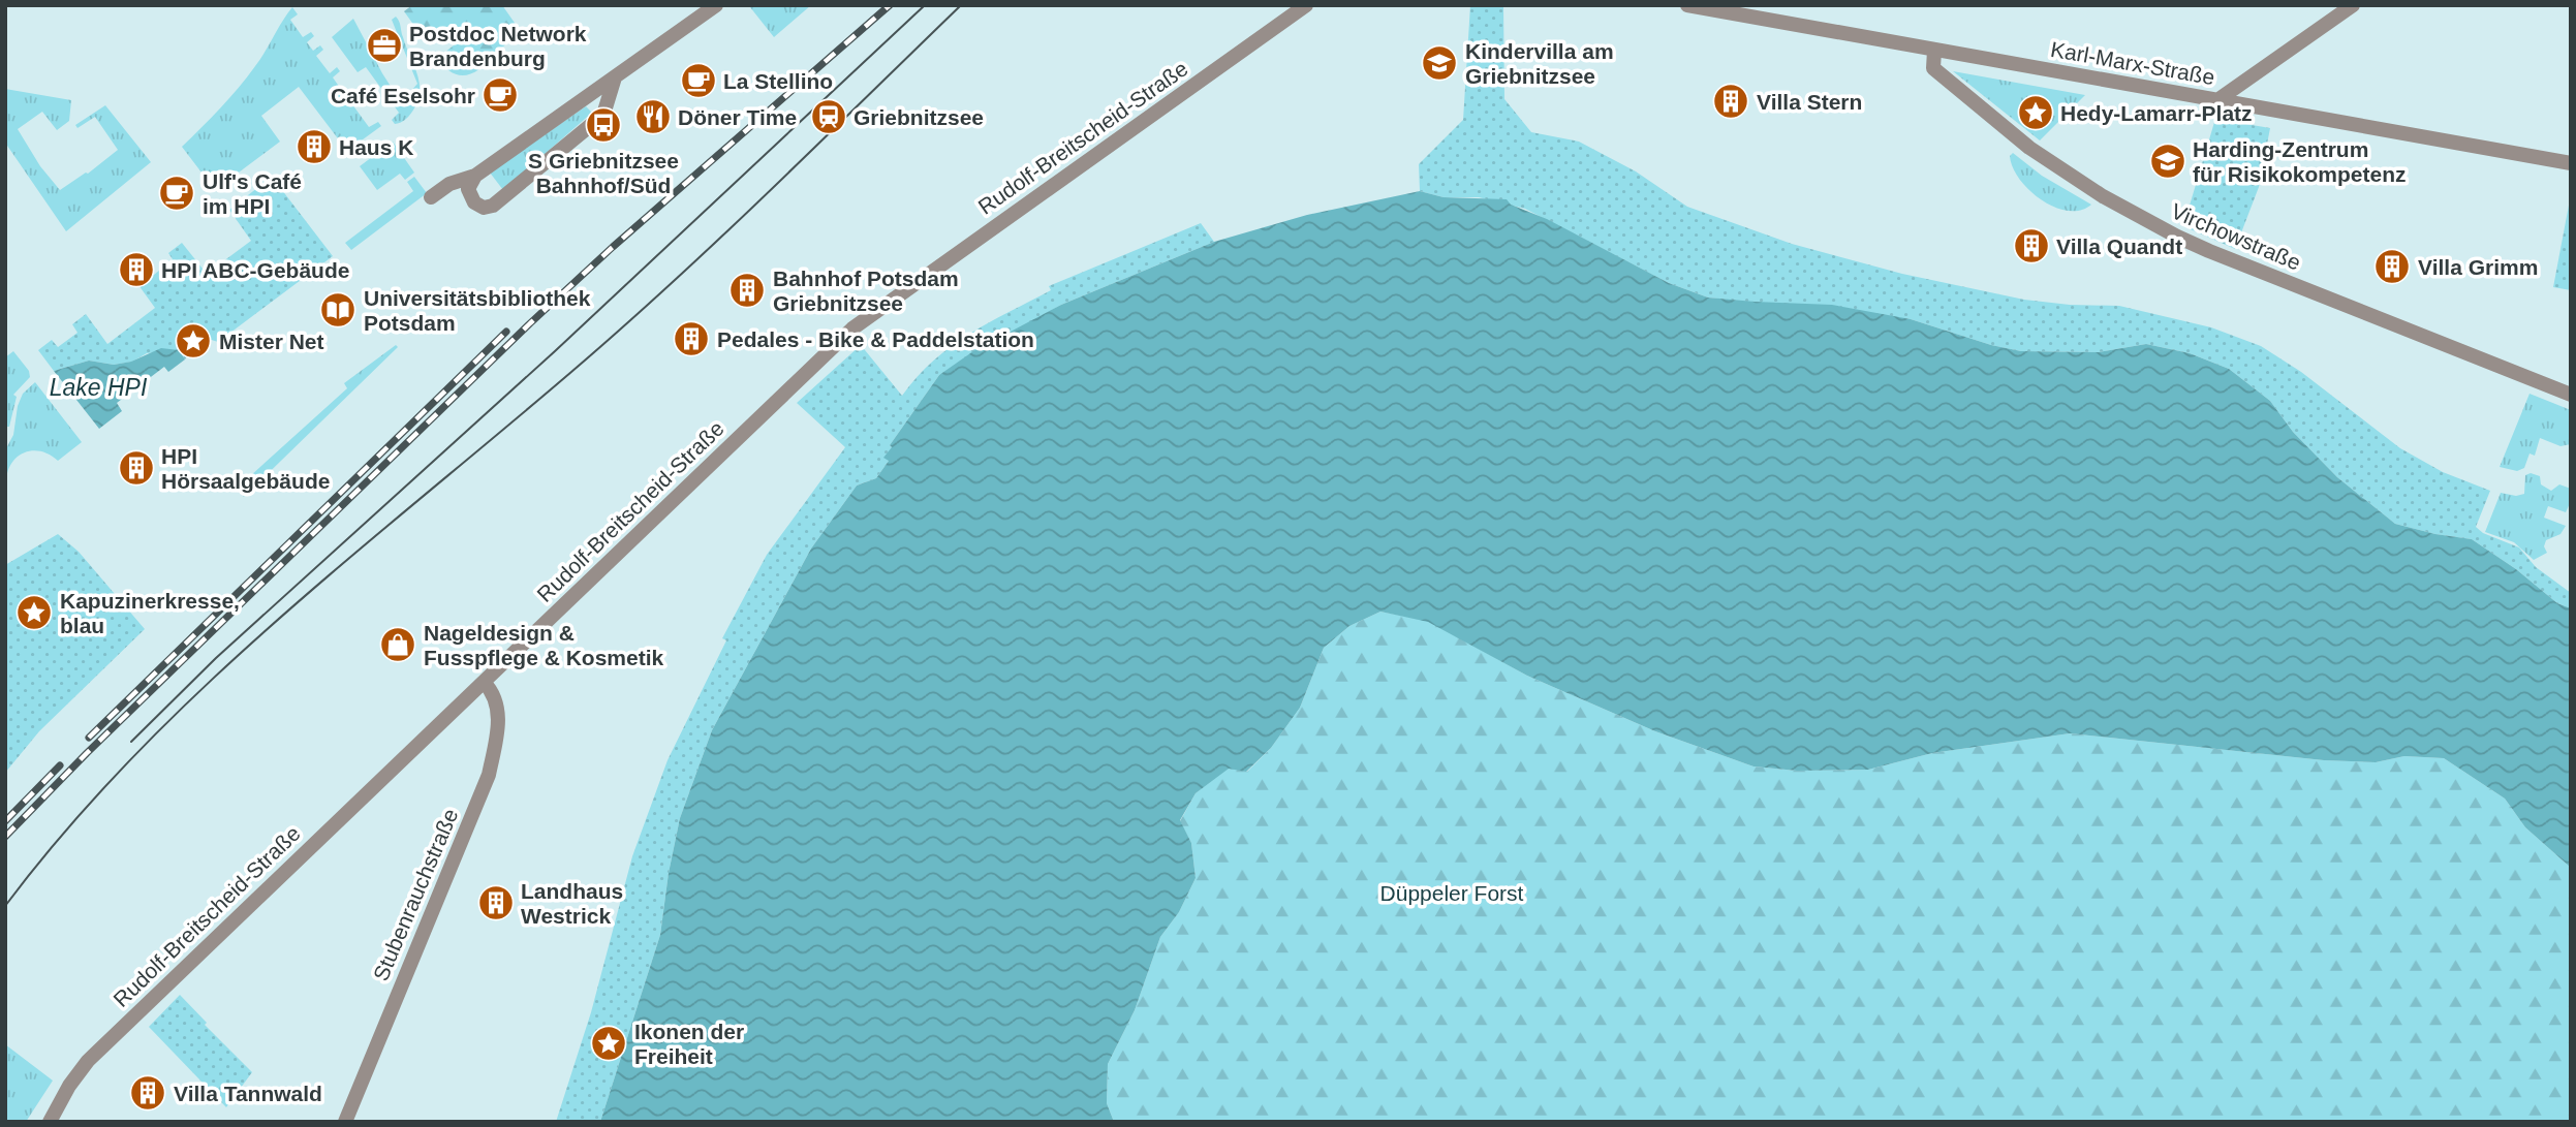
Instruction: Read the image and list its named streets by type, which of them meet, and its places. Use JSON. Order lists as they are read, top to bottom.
{
  "streets": {
    "street": [
      "Karl-Marx-Straße",
      "Rudolf-Breitscheid-Straße",
      "Virchowstraße",
      "Stubenrauchstraße"
    ]
  },
  "crossings": [
    ["Karl-Marx-Straße", "Virchowstraße"],
    ["Rudolf-Breitscheid-Straße", "Stubenrauchstraße"]
  ],
  "water": ["Lake HPI"],
  "parks": ["Düppeler Forst"],
  "places": {
    "office": ["Postdoc Network Brandenburg"],
    "school or university": ["Kindervilla am Griebnitzsee", "Harding-Zentrum für Risikokompetenz"],
    "cafe": ["La Stellino", "Café Eselsohr", "Ulf's Café im HPI"],
    "building": [
      "Villa Stern",
      "Haus K",
      "Villa Quandt",
      "Villa Grimm",
      "HPI ABC-Gebäude",
      "Bahnhof Potsdam Griebnitzsee",
      "Pedales - Bike & Paddelstation",
      "HPI Hörsaalgebäude",
      "Landhaus Westrick",
      "Villa Tannwald"
    ],
    "place": [
      "Hedy-Lamarr-Platz",
      "Mister Net",
      "Kapuzinerkresse, blau",
      "Ikonen der Freiheit"
    ],
    "restaurant": ["Döner Time"],
    "station": ["Griebnitzsee"],
    "bus stop": ["S Griebnitzsee Bahnhof/Süd"],
    "library": ["Universitätsbibliothek Potsdam"],
    "shop": ["Nageldesign & Fusspflege & Kosmetik"]
  }
}
